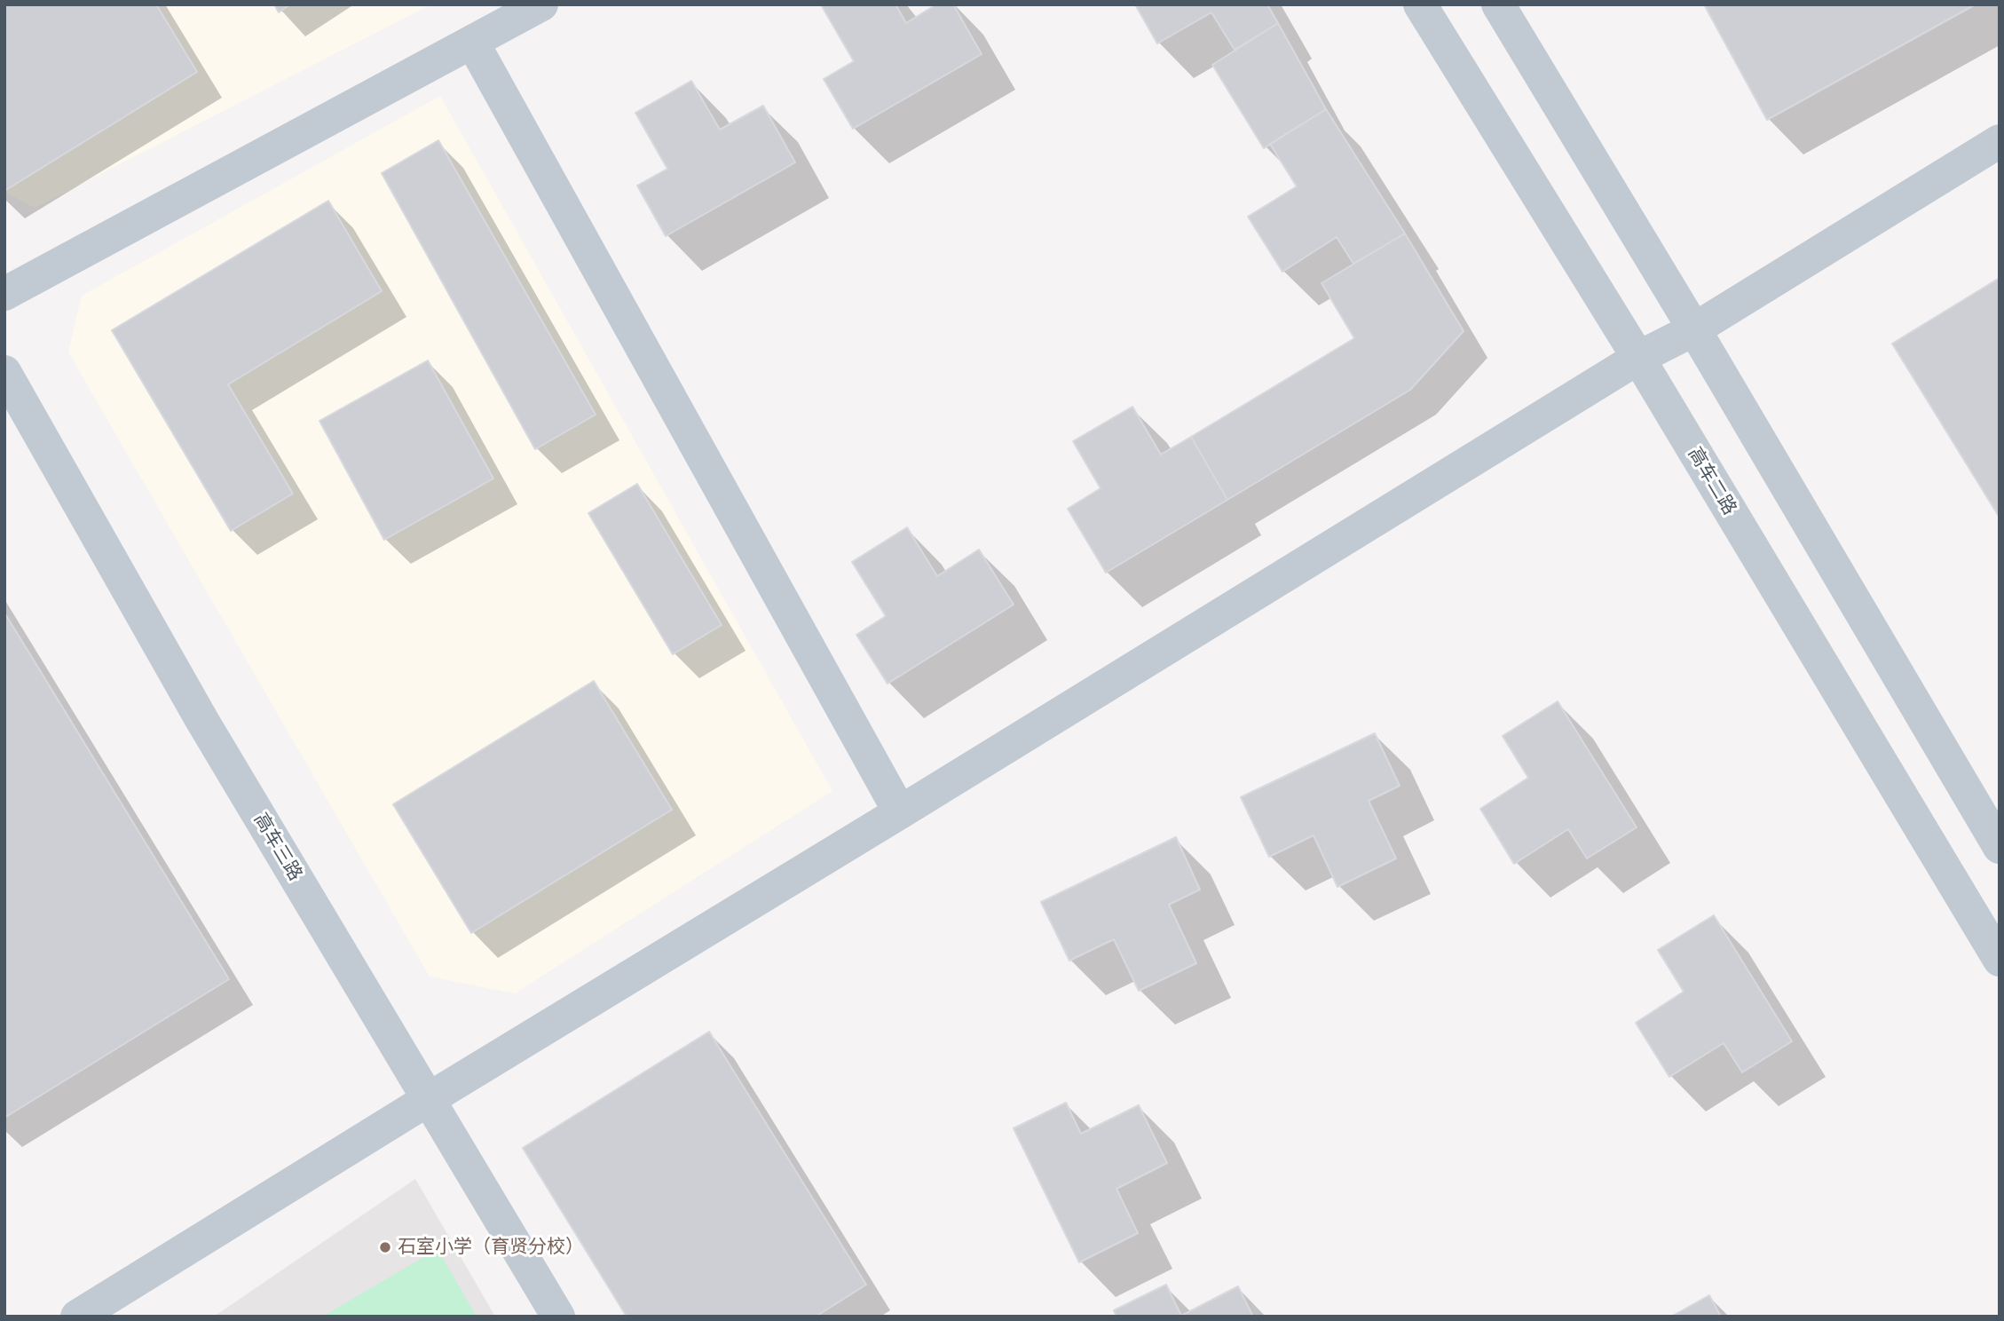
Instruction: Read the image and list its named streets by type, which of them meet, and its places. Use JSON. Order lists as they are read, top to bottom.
{
  "streets": {
    "street": ["高车二路", "高车三路"]
  },
  "places": ["石室小学（育贤分校）"]
}
